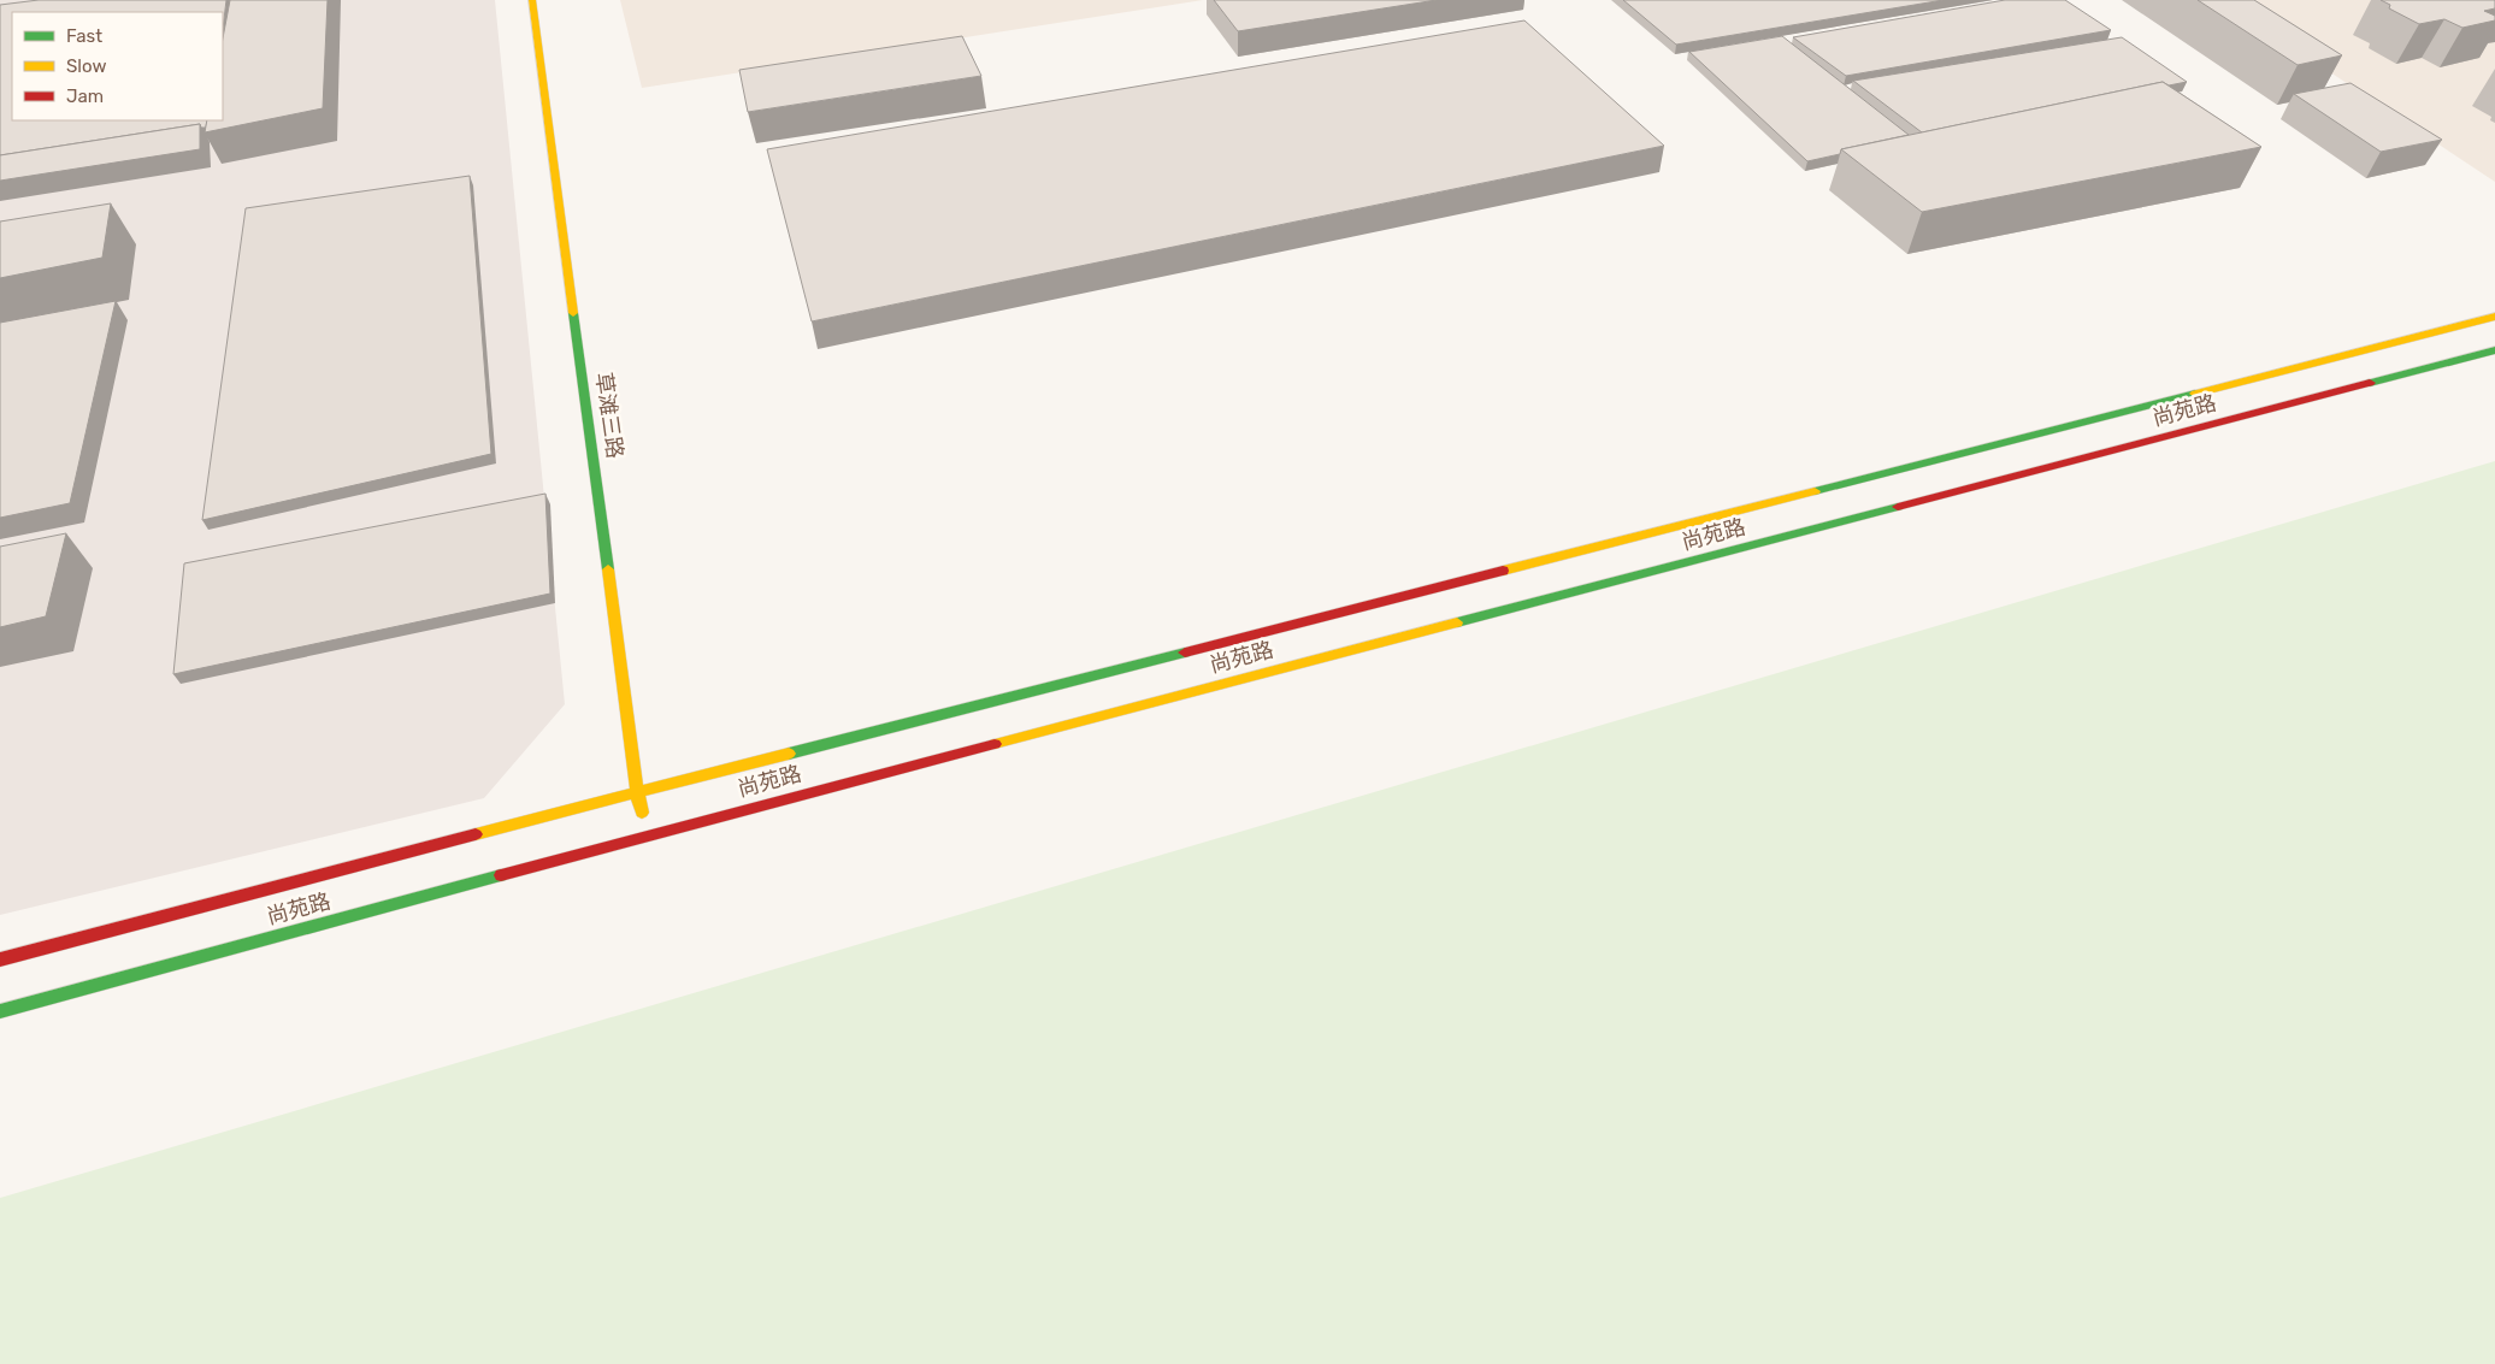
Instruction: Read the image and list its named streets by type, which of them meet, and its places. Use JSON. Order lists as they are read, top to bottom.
{
  "streets": {
    "main road": ["尚苑路", "草滩三路"]
  },
  "crossings": [
    ["尚苑路", "草滩三路"]
  ],
  "legend": ["Fast", "Slow", "Jam"]
}
